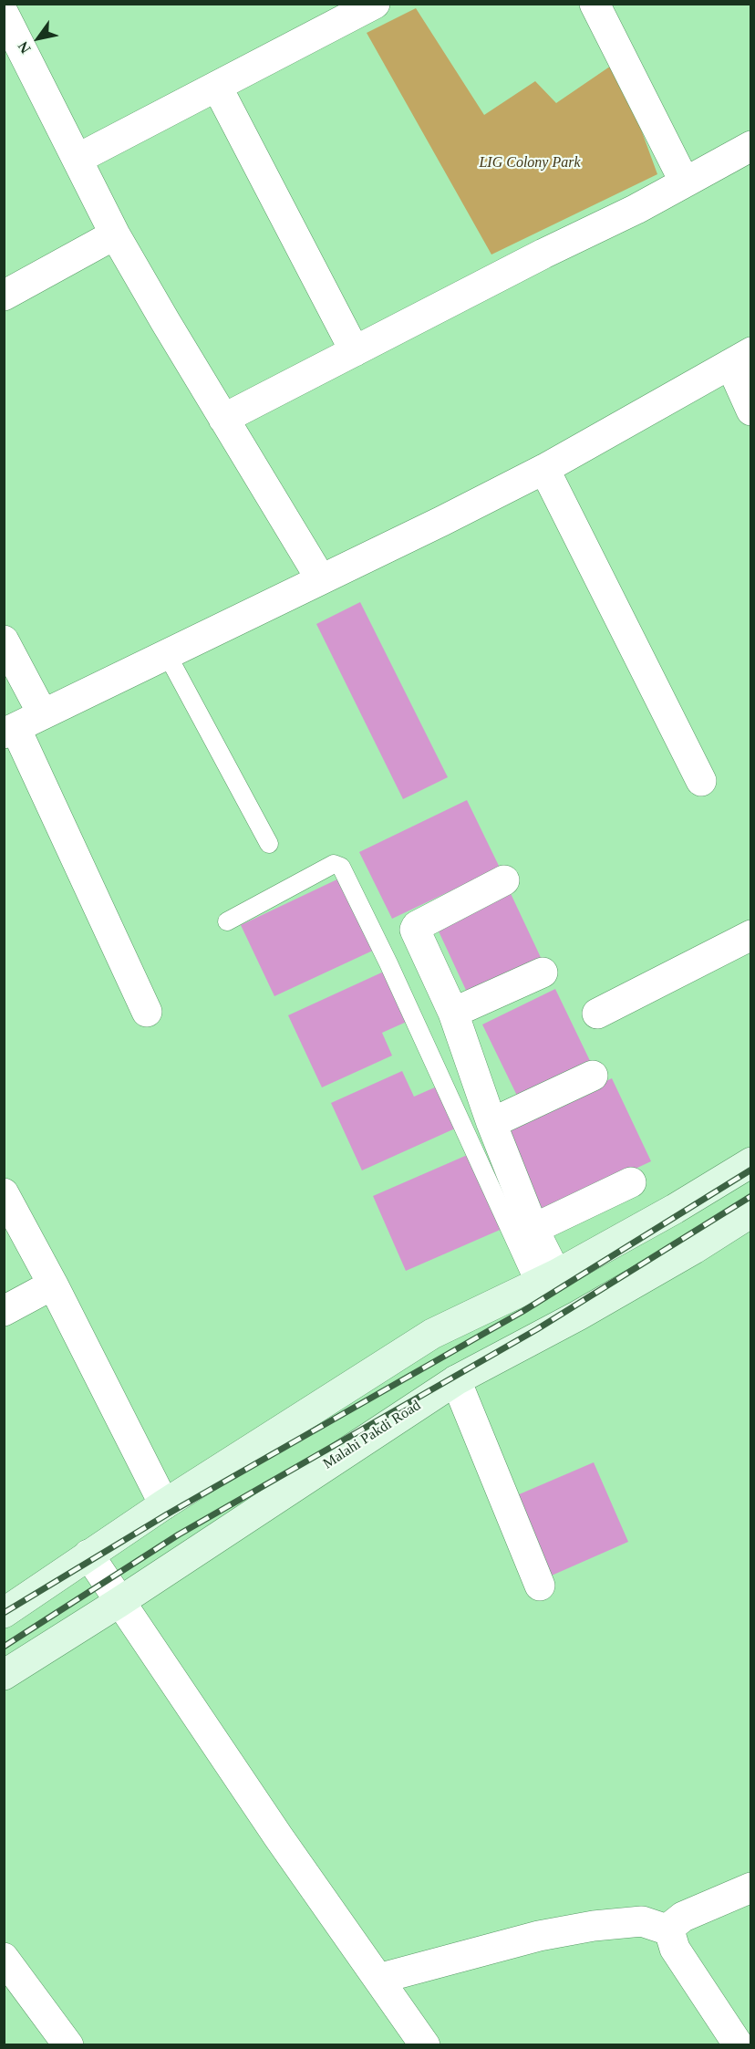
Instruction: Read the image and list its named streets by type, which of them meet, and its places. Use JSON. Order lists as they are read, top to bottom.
{
  "streets": {
    "main road": ["Malahi Pakdi Road"]
  },
  "parks": ["LIG Colony Park"],
  "north": "bottom left"
}
